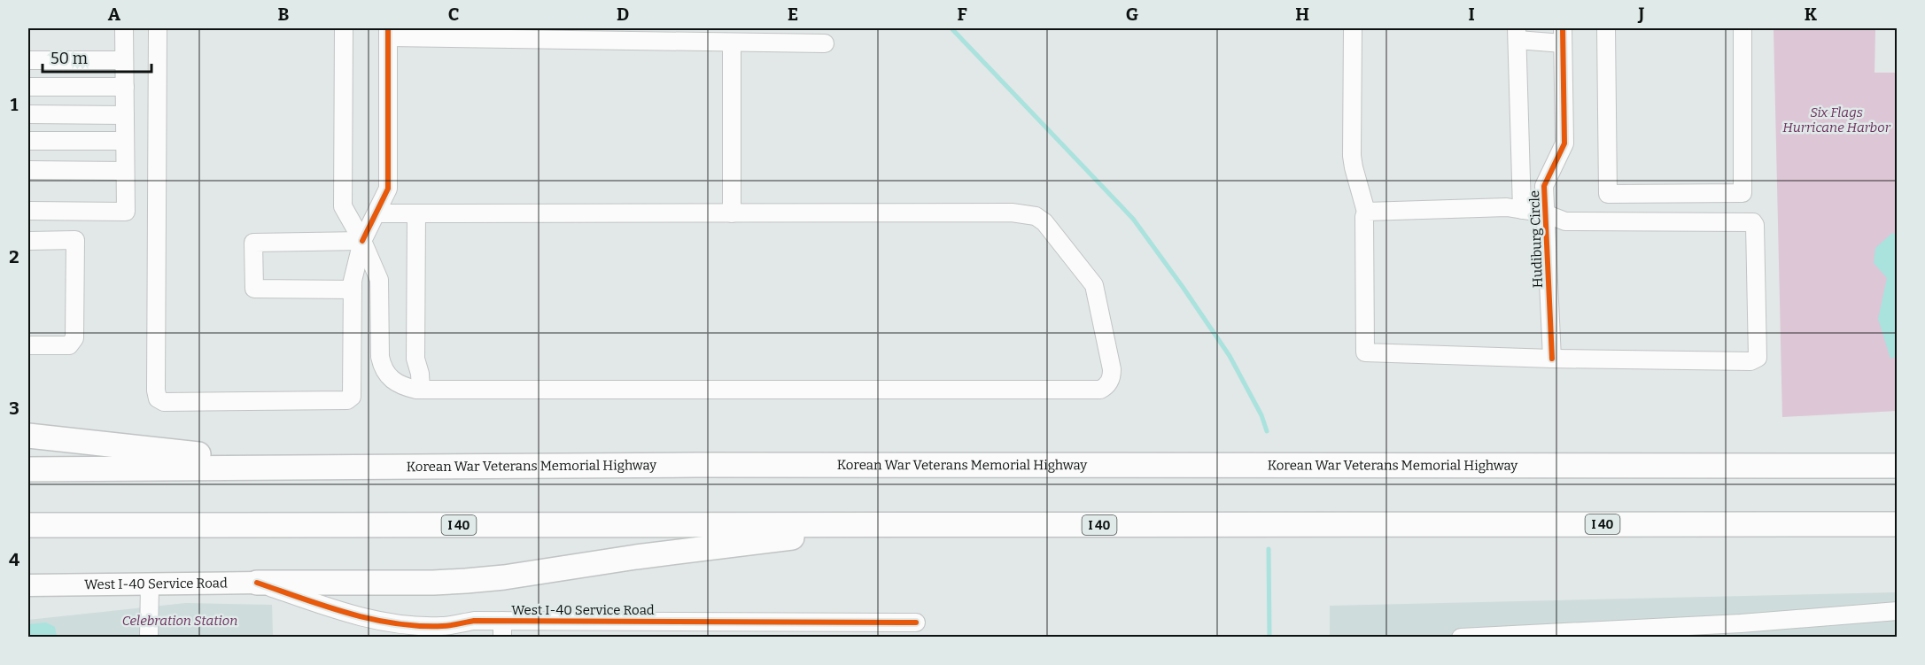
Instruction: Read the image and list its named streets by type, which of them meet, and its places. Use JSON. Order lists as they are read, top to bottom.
{
  "streets": {
    "highway": ["Korean War Veterans Memorial Highway", "I 40"],
    "main road": ["West I-40 Service Road"],
    "street": ["Hudiburg Circle"]
  },
  "parks": ["Six Flags Hurricane Harbor", "Celebration Station"],
  "scale_bar": "50 m",
  "grid": {
    "columns": [
      "A",
      "B",
      "C",
      "D",
      "E",
      "F",
      "G",
      "H",
      "I",
      "J",
      "K"
    ],
    "rows": [
      "1",
      "2",
      "3",
      "4"
    ]
  }
}
